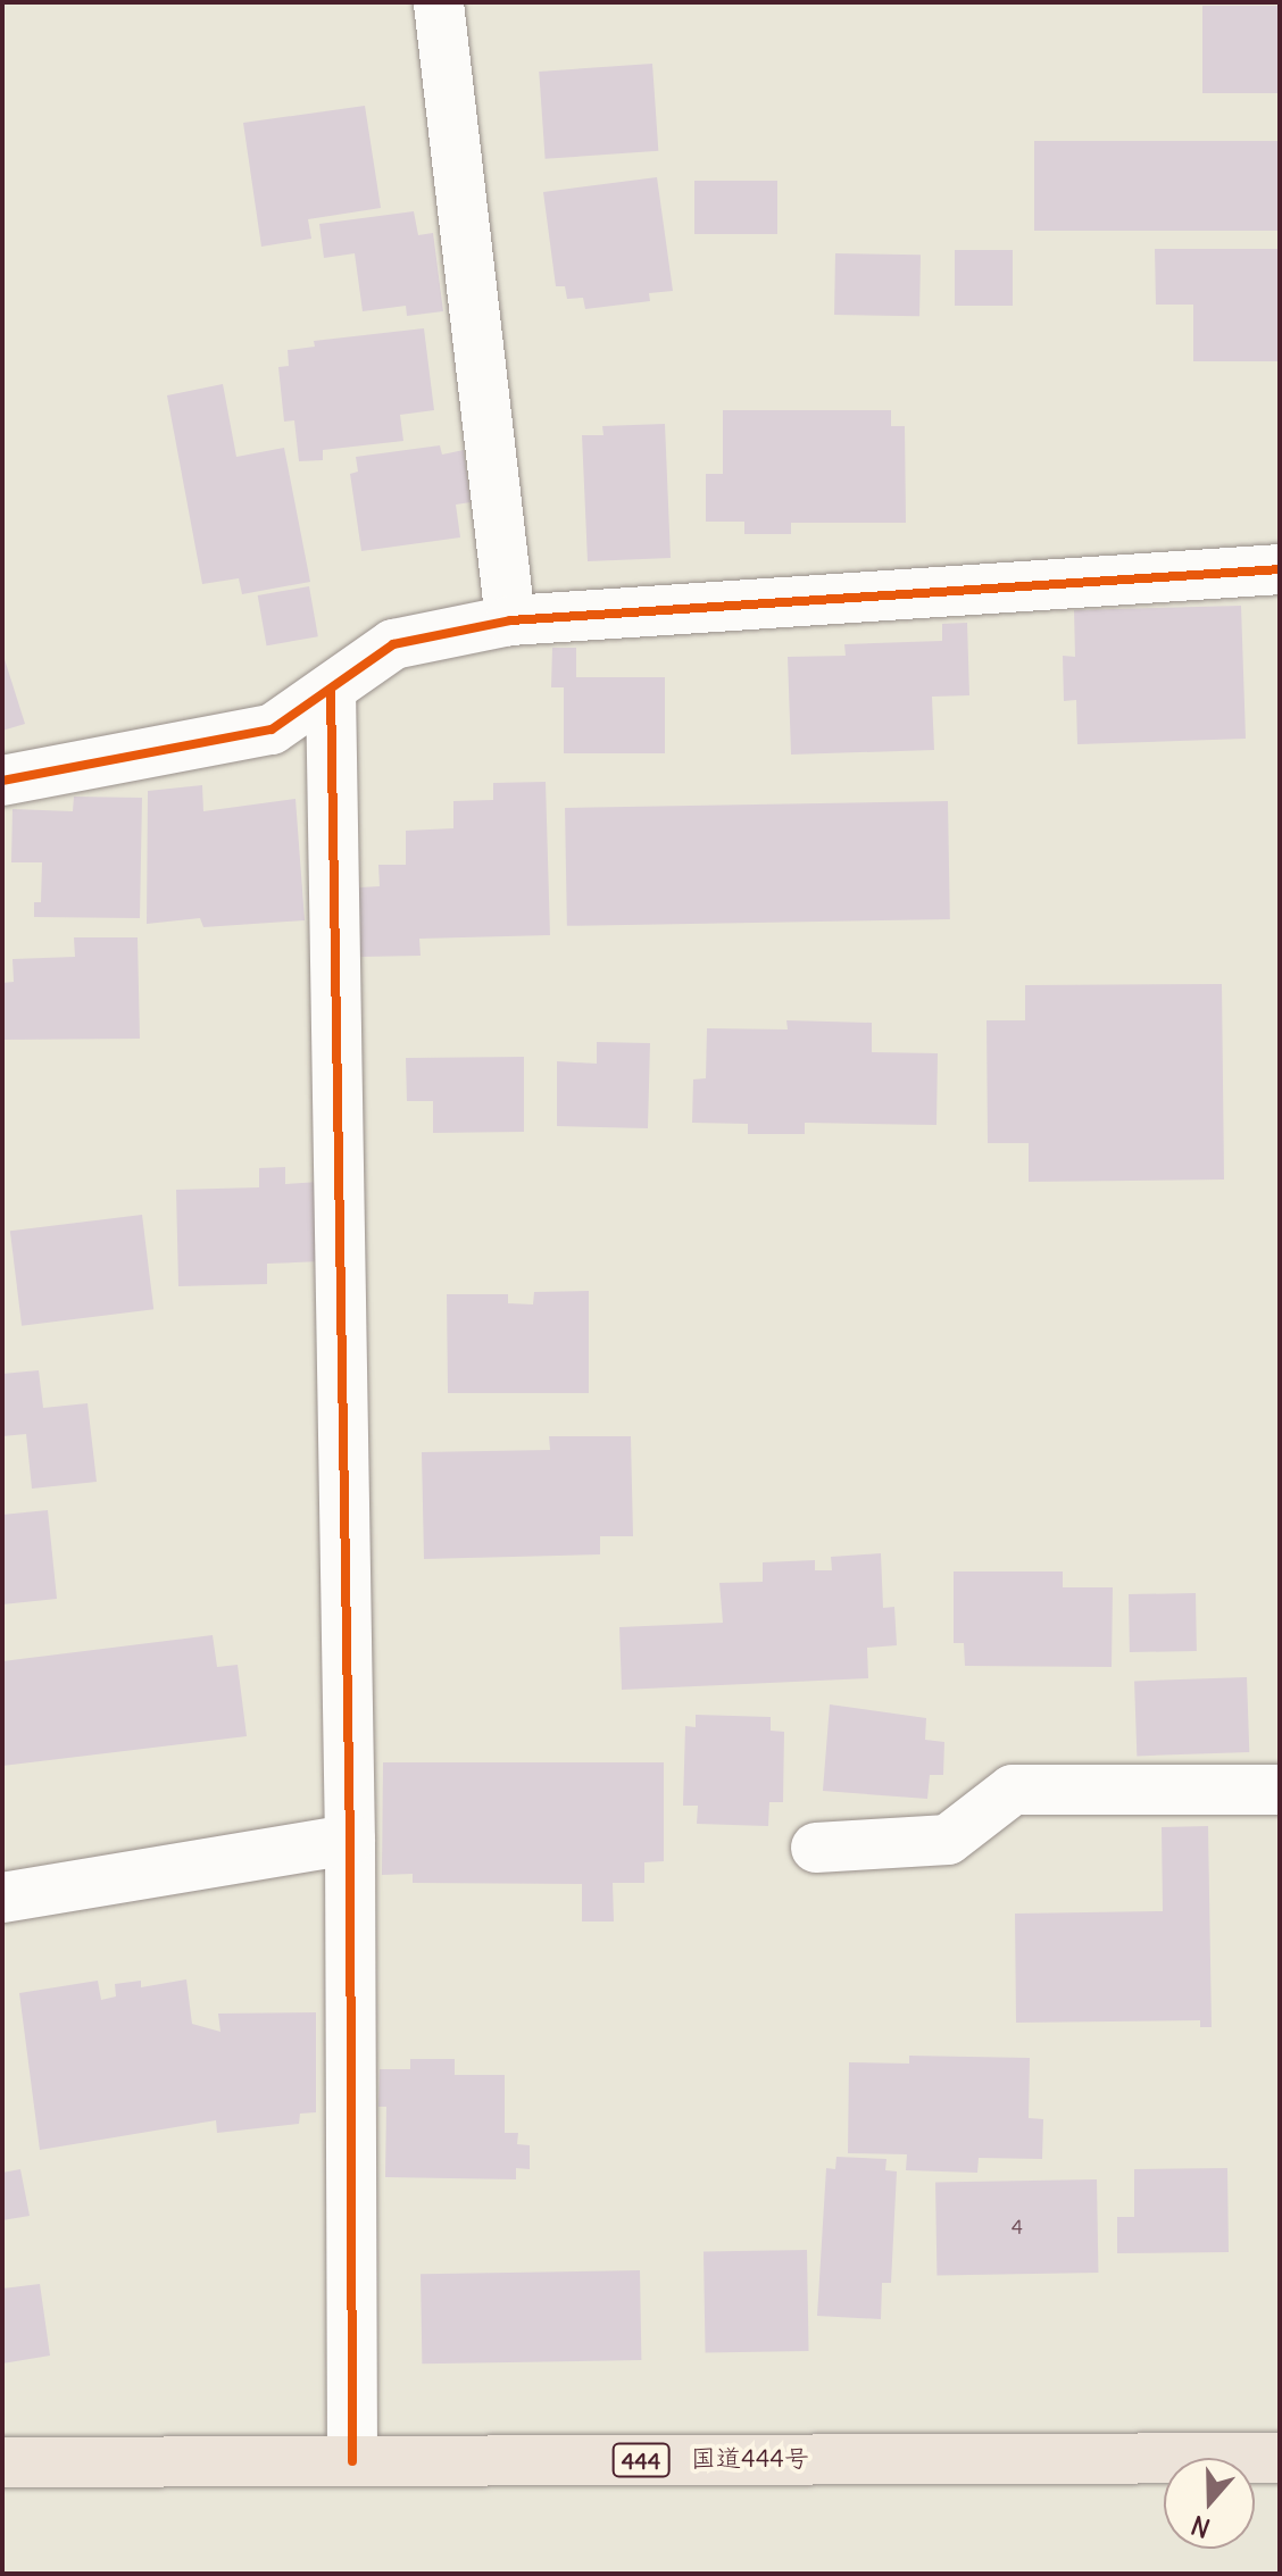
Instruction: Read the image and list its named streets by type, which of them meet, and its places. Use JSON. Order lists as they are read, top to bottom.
{
  "streets": {
    "highway": ["国道444号", "444"]
  },
  "house_numbers": ["4"],
  "north": "bottom"
}
